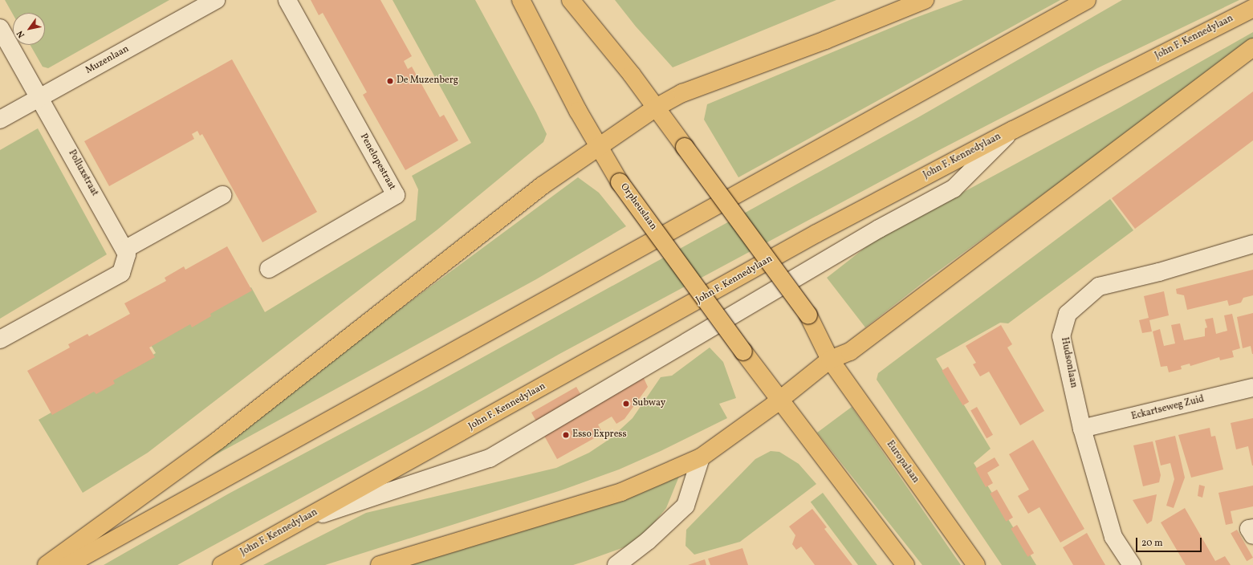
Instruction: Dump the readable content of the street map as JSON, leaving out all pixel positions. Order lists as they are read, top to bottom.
{
  "streets": {
    "main road": ["John F. Kennedylaan", "Orpheuslaan", "Europalaan"],
    "street": [
      "Muzenlaan",
      "Penelopestraat",
      "Polluxstraat",
      "Hudsonlaan",
      "Eckartseweg Zuid"
    ]
  },
  "crossings": [
    ["Muzenlaan", "Polluxstraat"],
    ["Hudsonlaan", "Eckartseweg Zuid"]
  ],
  "places": ["De Muzenberg", "Subway", "Esso Express"],
  "scale_bar": "20 m",
  "north": "bottom left"
}
